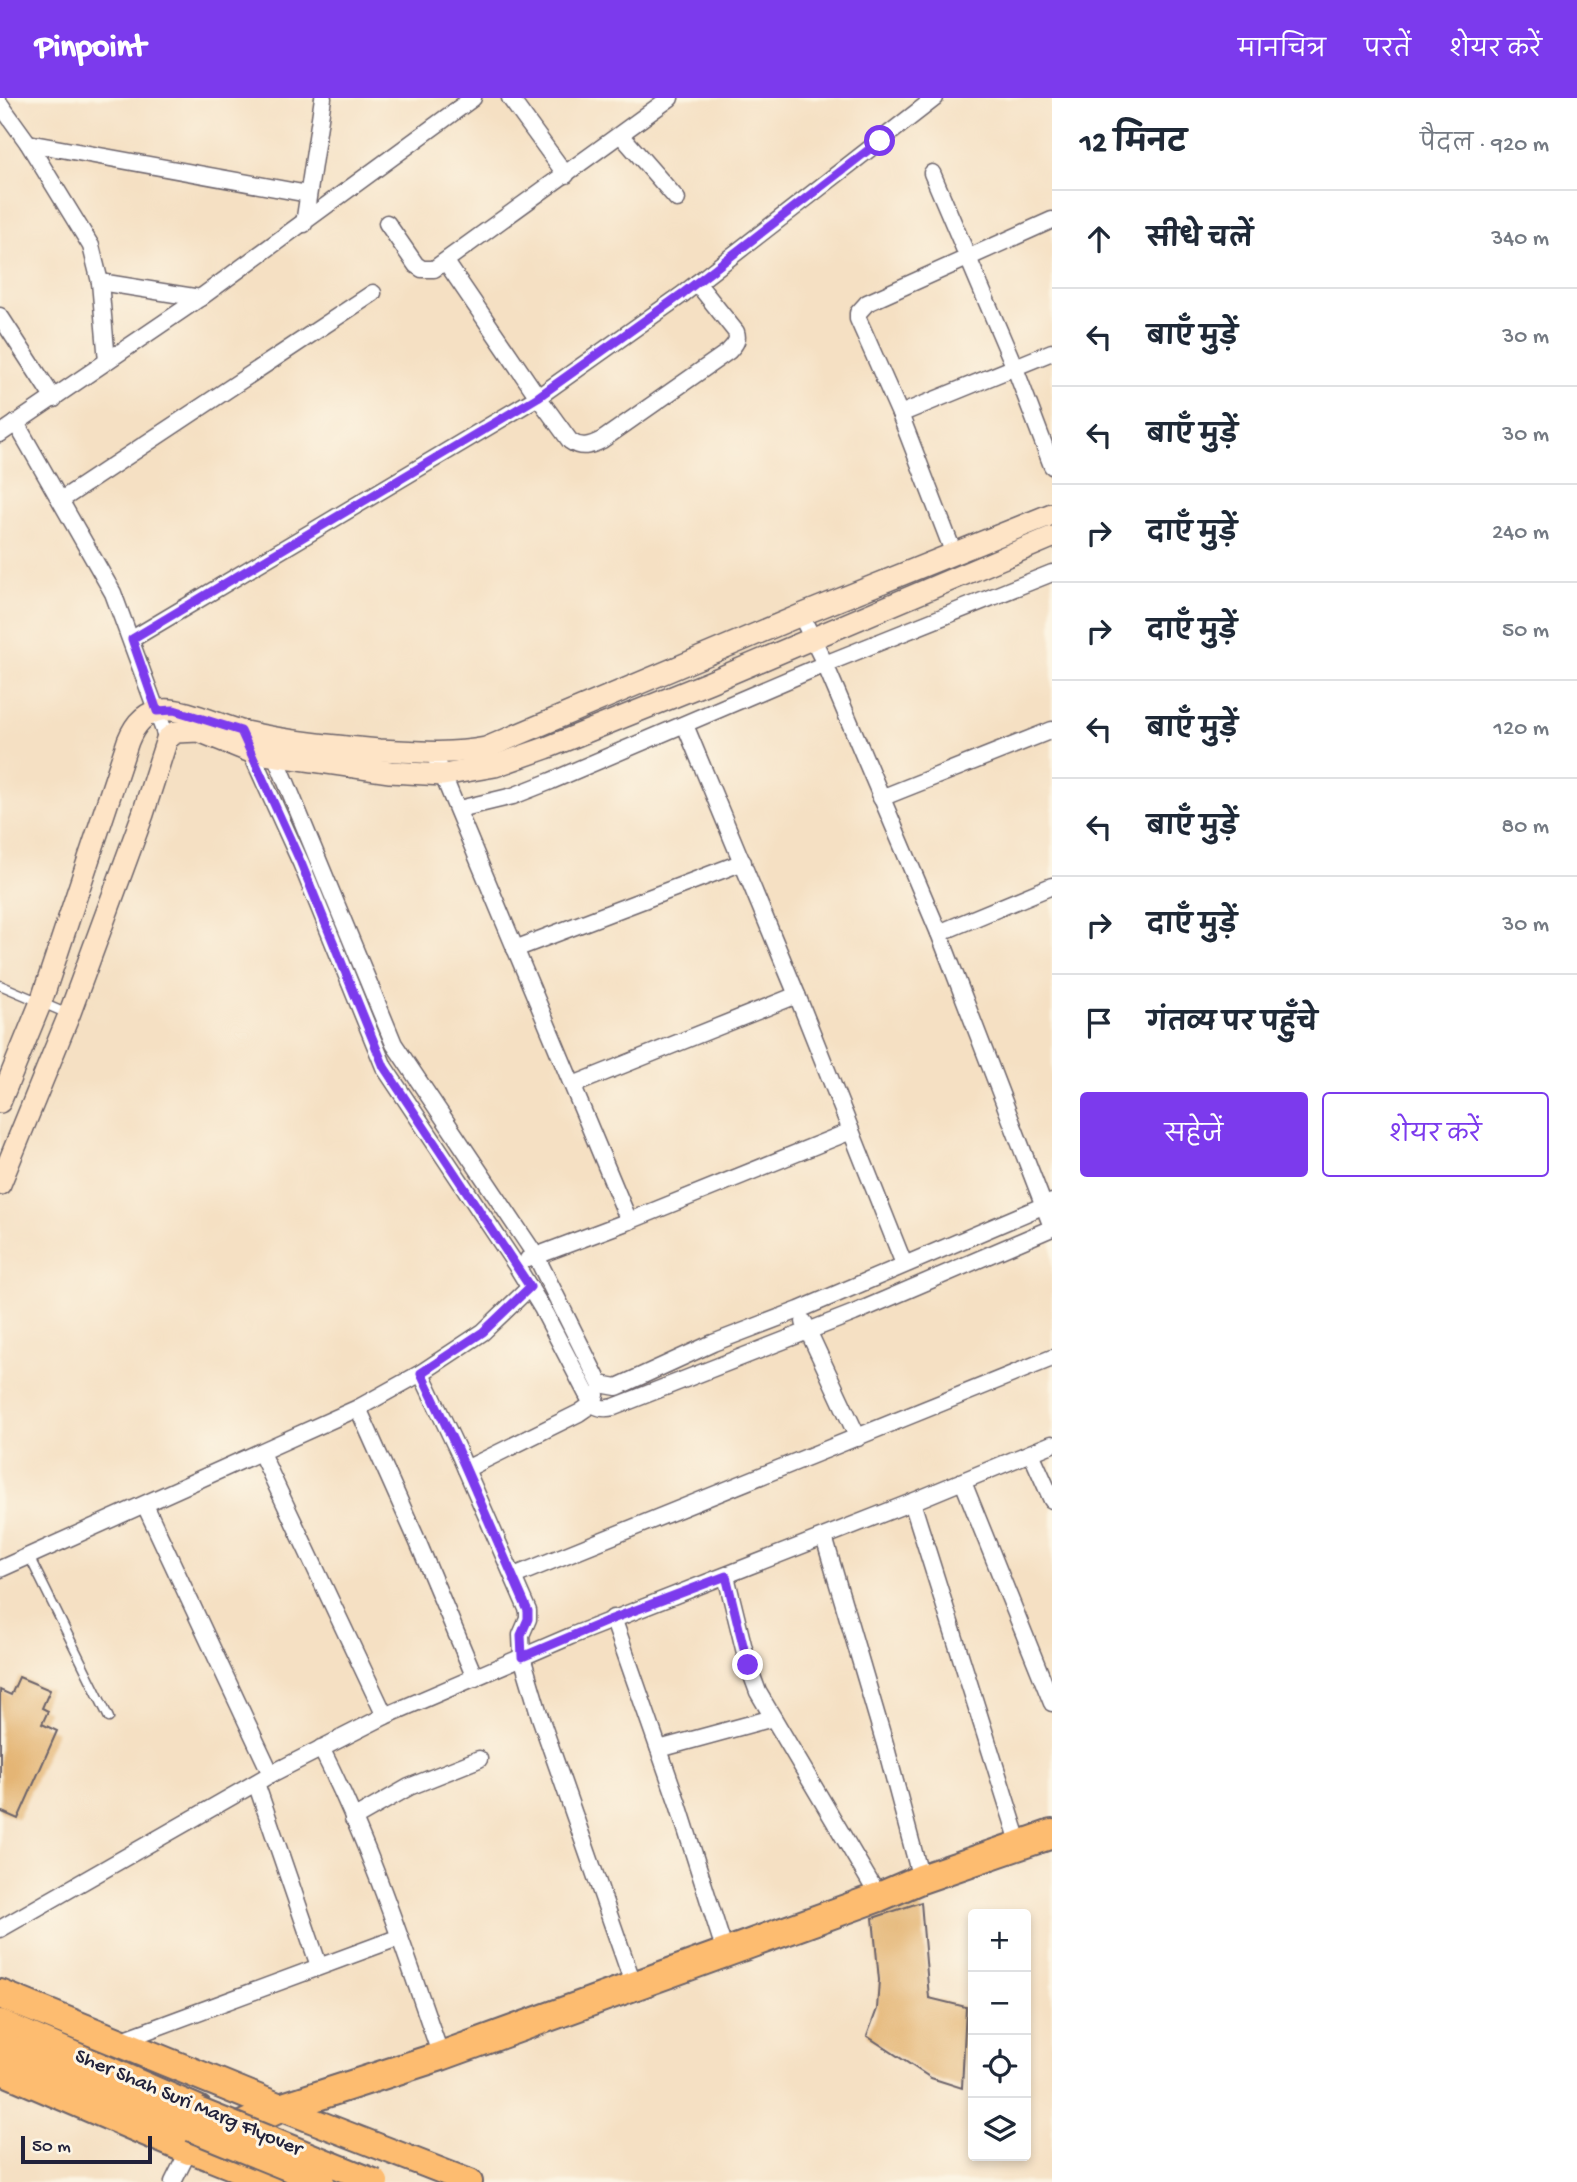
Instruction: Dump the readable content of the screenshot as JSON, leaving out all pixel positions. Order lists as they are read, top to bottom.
{
  "streets": {
    "highway": ["Sher Shah Suri Marg Flyover"]
  },
  "scale_bar": "50 m",
  "page": {
    "header": "Pinpoint",
    "nav": ["मानचित्र", "परतें", "शेयर करें"],
    "heading": ["12 मिनट", "पैदल · 920 m"],
    "list": [
      ["सीधे चलें", "340 m"],
      ["बाएँ मुड़ें", "30 m"],
      ["बाएँ मुड़ें", "30 m"],
      ["दाएँ मुड़ें", "240 m"],
      ["दाएँ मुड़ें", "50 m"],
      ["बाएँ मुड़ें", "120 m"],
      ["बाएँ मुड़ें", "80 m"],
      ["दाएँ मुड़ें", "30 m"],
      "गंतव्य पर पहुँचे"
    ],
    "buttons": ["सहेजें", "शेयर करें"],
    "map_buttons": ["+", "−"],
    "scale": "50 m"
  }
}
